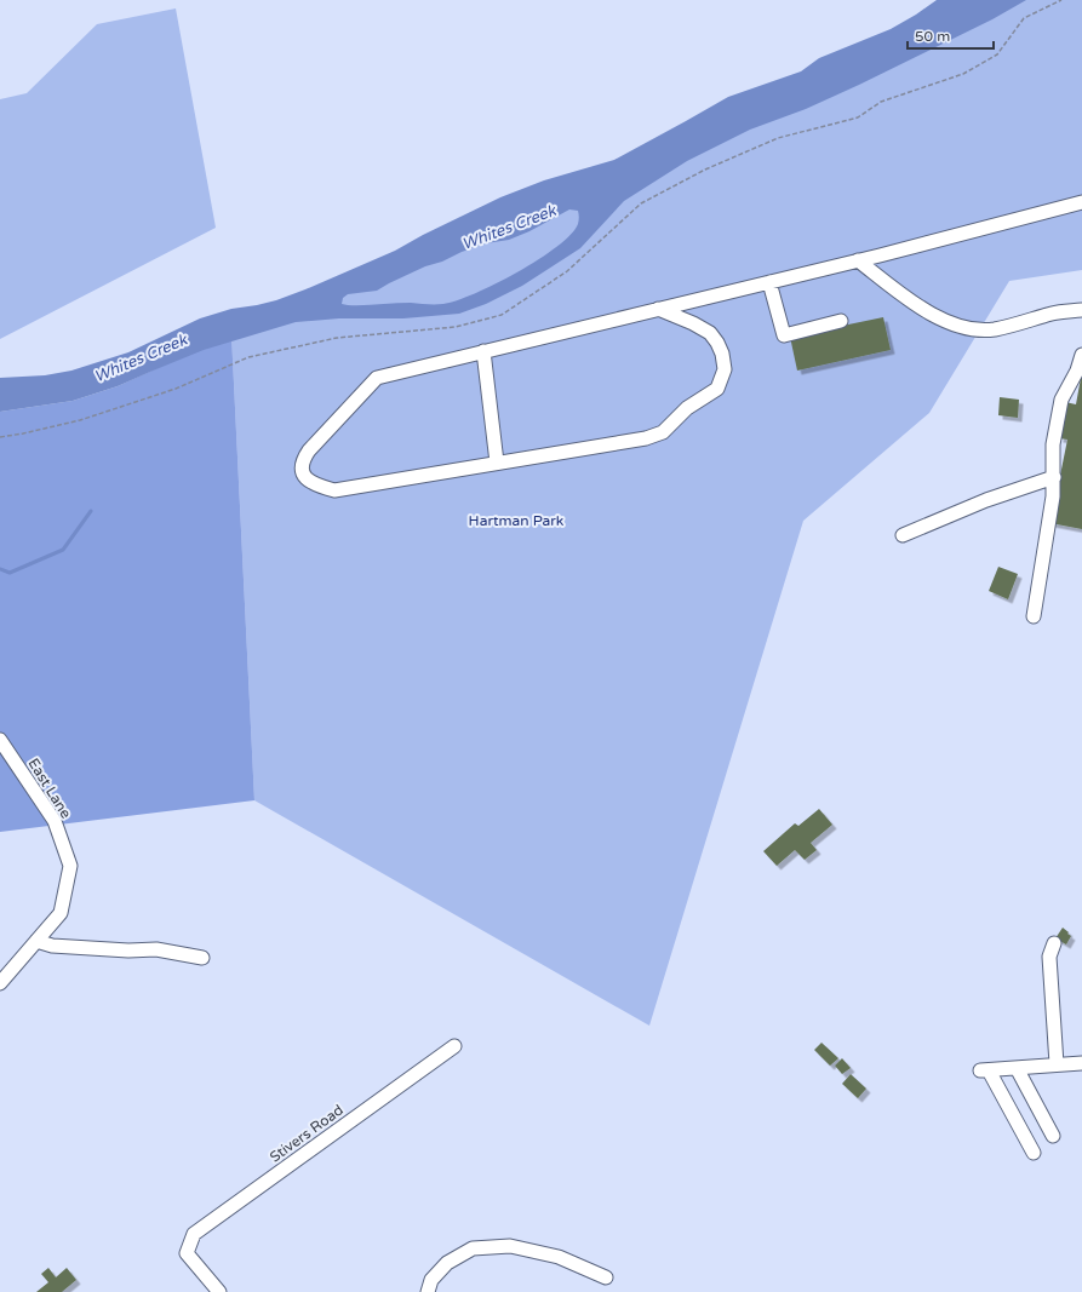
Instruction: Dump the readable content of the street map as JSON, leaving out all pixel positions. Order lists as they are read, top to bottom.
{
  "streets": {
    "street": ["East Lane", "Stivers Road"]
  },
  "water": ["Whites Creek"],
  "parks": ["Hartman Park"],
  "scale_bar": "50 m"
}
